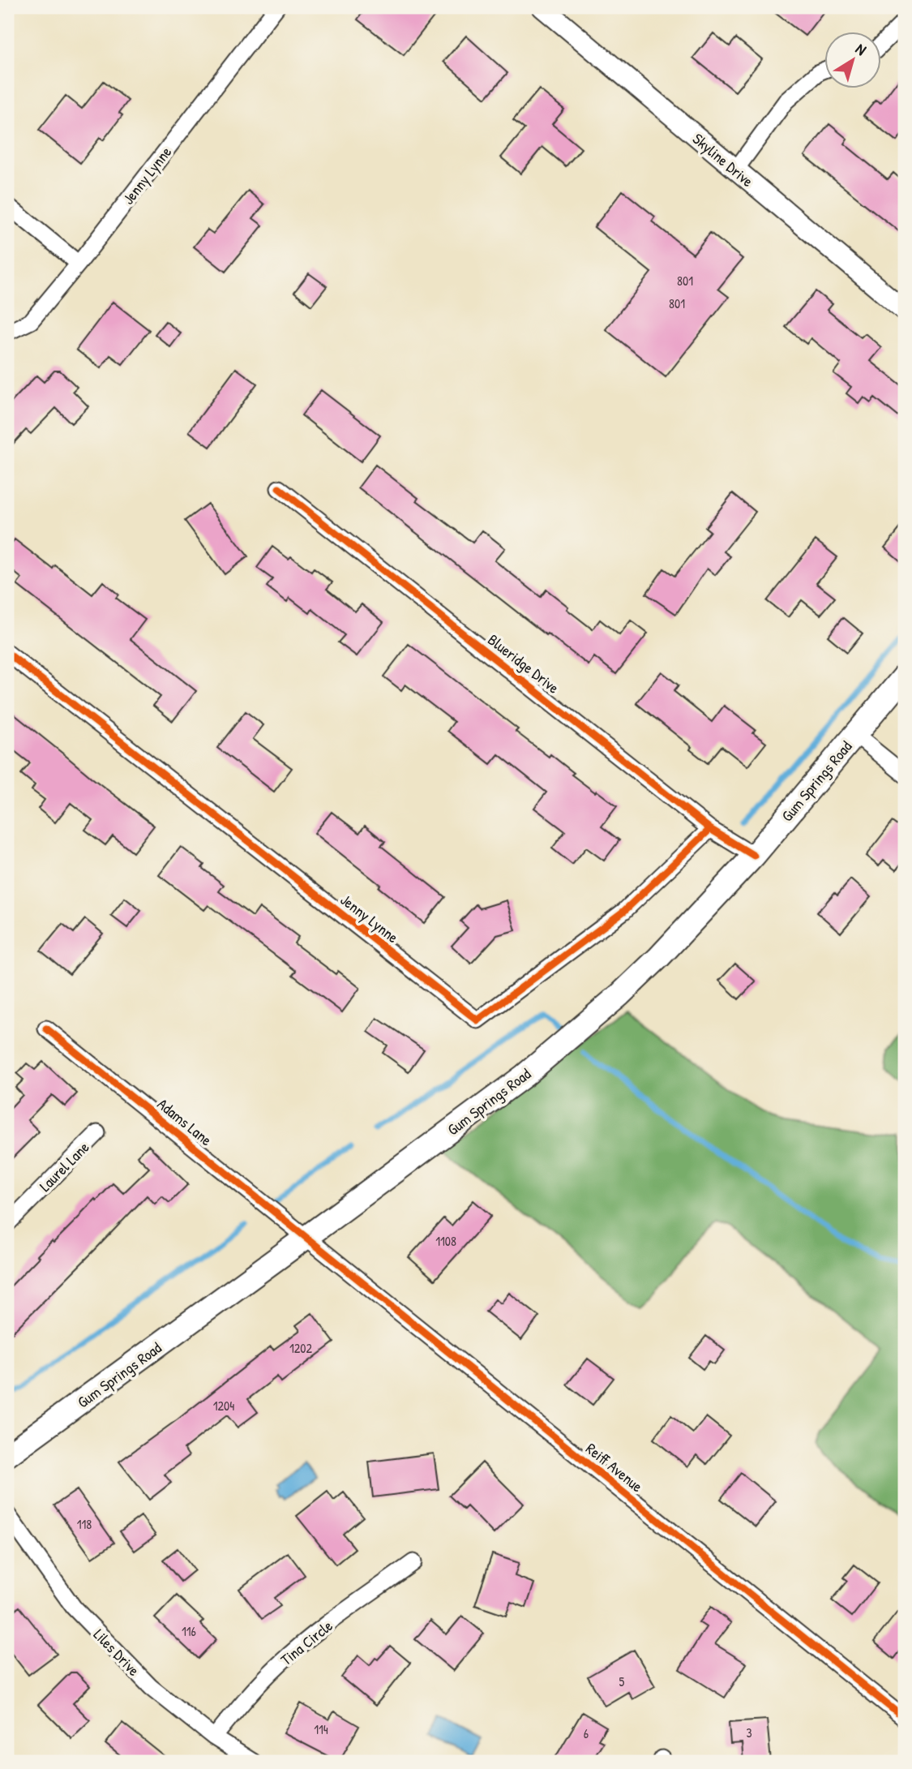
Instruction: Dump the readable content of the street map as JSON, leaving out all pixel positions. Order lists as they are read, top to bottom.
{
  "streets": {
    "main road": ["Gum Springs Road"],
    "street": [
      "Skyline Drive",
      "Jenny Lynne",
      "Blueridge Drive",
      "Adams Lane",
      "Laurel Lane",
      "Reiff Avenue",
      "Tina Circle",
      "Liles Drive"
    ]
  },
  "crossings": [
    ["Jenny Lynne", "Blueridge Drive"],
    ["Blueridge Drive", "Gum Springs Road"],
    ["Gum Springs Road", "Adams Lane"],
    ["Gum Springs Road", "Reiff Avenue"],
    ["Adams Lane", "Reiff Avenue"],
    ["Tina Circle", "Liles Drive"]
  ],
  "house_numbers": [
    "801",
    "801",
    "1108",
    "1202",
    "1204",
    "118",
    "116",
    "5",
    "114",
    "3",
    "6"
  ],
  "north": "top right"
}
